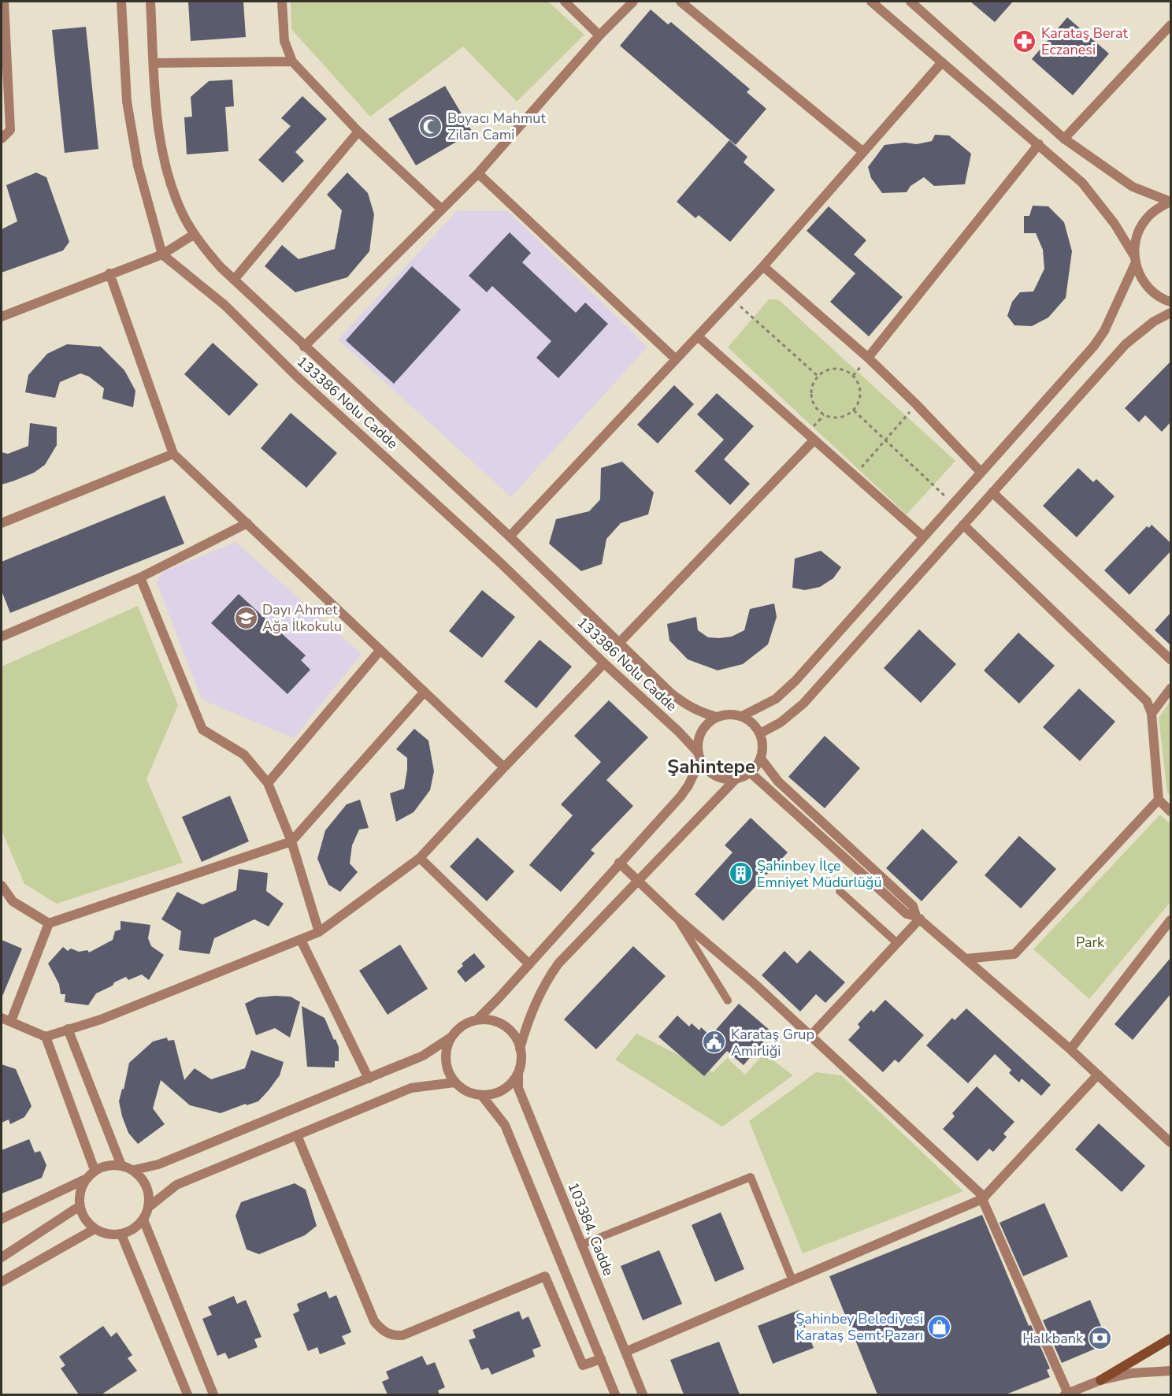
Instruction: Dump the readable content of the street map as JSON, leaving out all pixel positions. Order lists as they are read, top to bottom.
{
  "streets": {
    "street": ["133386 Nolu Cadde", "103384. Cadde"]
  },
  "districts": ["Şahintepe"],
  "parks": ["Park"],
  "places": {
    "pharmacy": ["Karataş Berat Eczanesi"],
    "mosque": ["Boyacı Mahmut Zilan Cami"],
    "school or university": ["Dayı Ahmet Ağa İlkokulu"],
    "building": ["Şahinbey İlçe Emniyet Müdürlüğü"],
    "public building": ["Karataş Grup Amirliği"],
    "shop": ["Şahinbey Belediyesi Karataş Semt Pazarı"],
    "bank": ["Halkbank"]
  }
}
